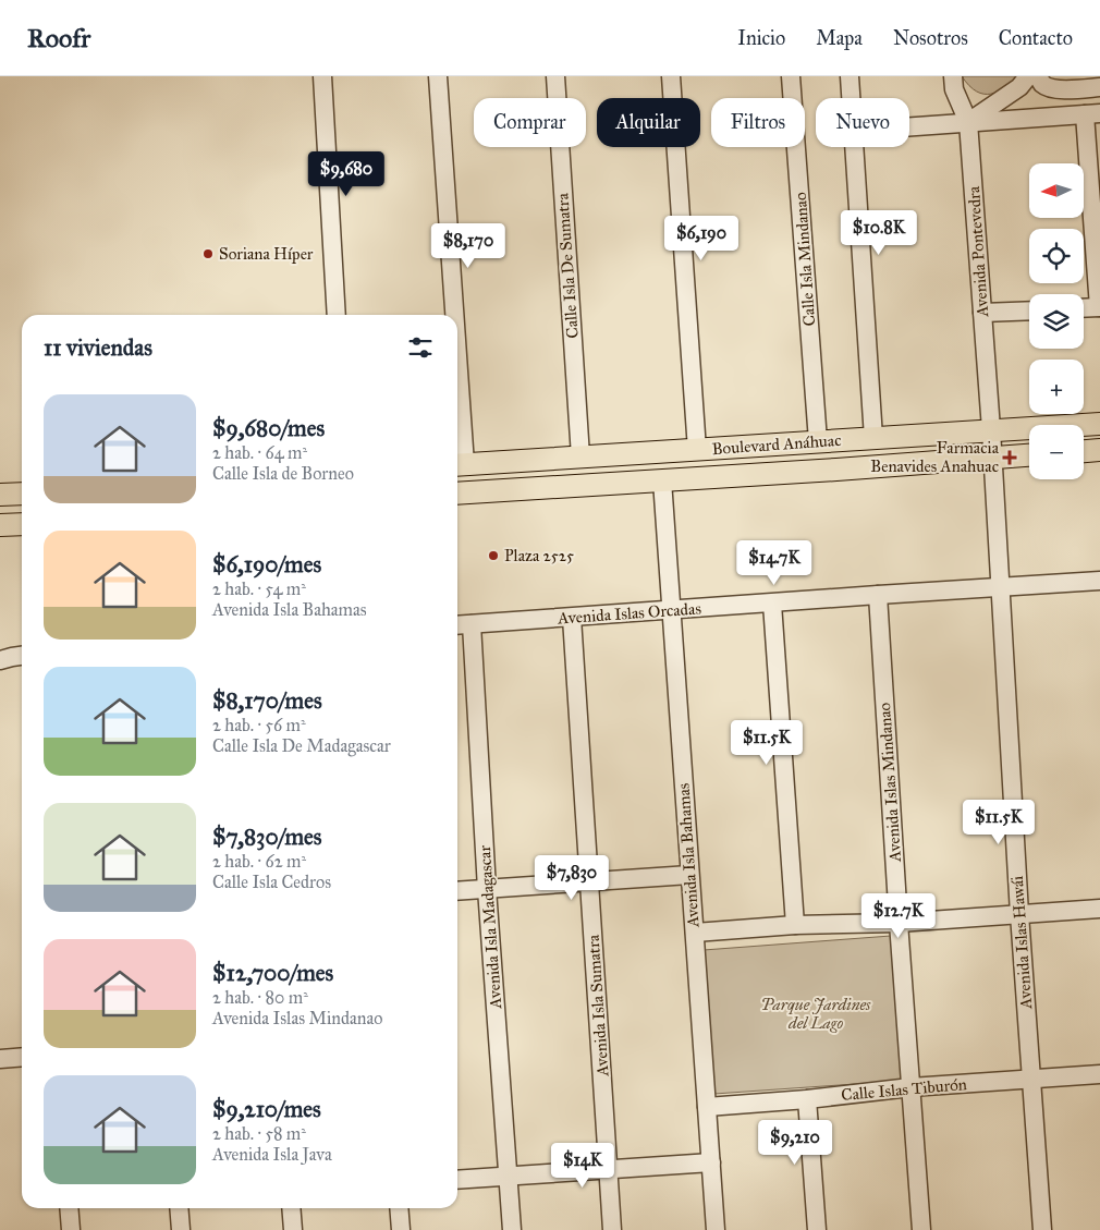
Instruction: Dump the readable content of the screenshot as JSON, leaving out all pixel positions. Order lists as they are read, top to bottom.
{
  "streets": {
    "main road": ["Boulevard Anáhuac"],
    "street": [
      "Avenida Pontevedra",
      "Calle Isla Mindanao",
      "Calle Isla De Sumatra",
      "Avenida Islas Orcadas",
      "Avenida Islas Mindanao",
      "Avenida Isla Bahamas",
      "Avenida Isla Madagascar",
      "Avenida Islas Hawái",
      "Avenida Isla Sumatra",
      "Calle Islas Tiburón"
    ]
  },
  "crossings": [
    ["Avenida Pontevedra", "Boulevard Anáhuac"],
    ["Avenida Pontevedra", "Avenida Islas Hawái"],
    ["Calle Isla Mindanao", "Boulevard Anáhuac"],
    ["Calle Isla De Sumatra", "Boulevard Anáhuac"],
    ["Boulevard Anáhuac", "Avenida Isla Bahamas"],
    ["Boulevard Anáhuac", "Avenida Islas Hawái"],
    ["Avenida Islas Orcadas", "Avenida Islas Mindanao"],
    ["Avenida Islas Orcadas", "Avenida Isla Bahamas"],
    ["Avenida Islas Orcadas", "Avenida Isla Madagascar"],
    ["Avenida Islas Orcadas", "Avenida Islas Hawái"],
    ["Avenida Islas Orcadas", "Avenida Isla Sumatra"],
    ["Avenida Islas Mindanao", "Calle Islas Tiburón"],
    ["Avenida Isla Bahamas", "Calle Islas Tiburón"],
    ["Avenida Islas Hawái", "Calle Islas Tiburón"]
  ],
  "parks": ["Parque Jardines del Lago"],
  "places": {
    "other": ["Soriana Híper", "Plaza 2525"],
    "health": ["Farmacia Benavides Anahuac"]
  },
  "north": "left",
  "page": {
    "header": "Roofr",
    "nav": [
      "Inicio",
      "Mapa",
      "Nosotros",
      "Contacto"
    ],
    "chip": [
      "Comprar",
      "Alquilar",
      "Filtros",
      "Nuevo"
    ],
    "price": [
      "$9,680",
      "$10.8K",
      "$6,190",
      "$8,170",
      "$14.7K",
      "$11.5K",
      "$11.5K",
      "$7,830",
      "$12.7K",
      "$9,210",
      "$14K"
    ],
    "map_buttons": ["+", "−"],
    "heading": "11 viviendas",
    "list": [
      {
        "name": "$9,680/mes",
        "note": "2 hab. · 64 m² · Calle Isla de Borneo"
      },
      {
        "name": "$6,190/mes",
        "note": "2 hab. · 54 m² · Avenida Isla Bahamas"
      },
      {
        "name": "$8,170/mes",
        "note": "2 hab. · 56 m² · Calle Isla De Madagascar"
      },
      {
        "name": "$7,830/mes",
        "note": "2 hab. · 62 m² · Calle Isla Cedros"
      },
      {
        "name": "$12,700/mes",
        "note": "2 hab. · 80 m² · Avenida Islas Mindanao"
      },
      {
        "name": "$9,210/mes",
        "note": "2 hab. · 58 m² · Avenida Isla Java"
      }
    ]
  }
}
